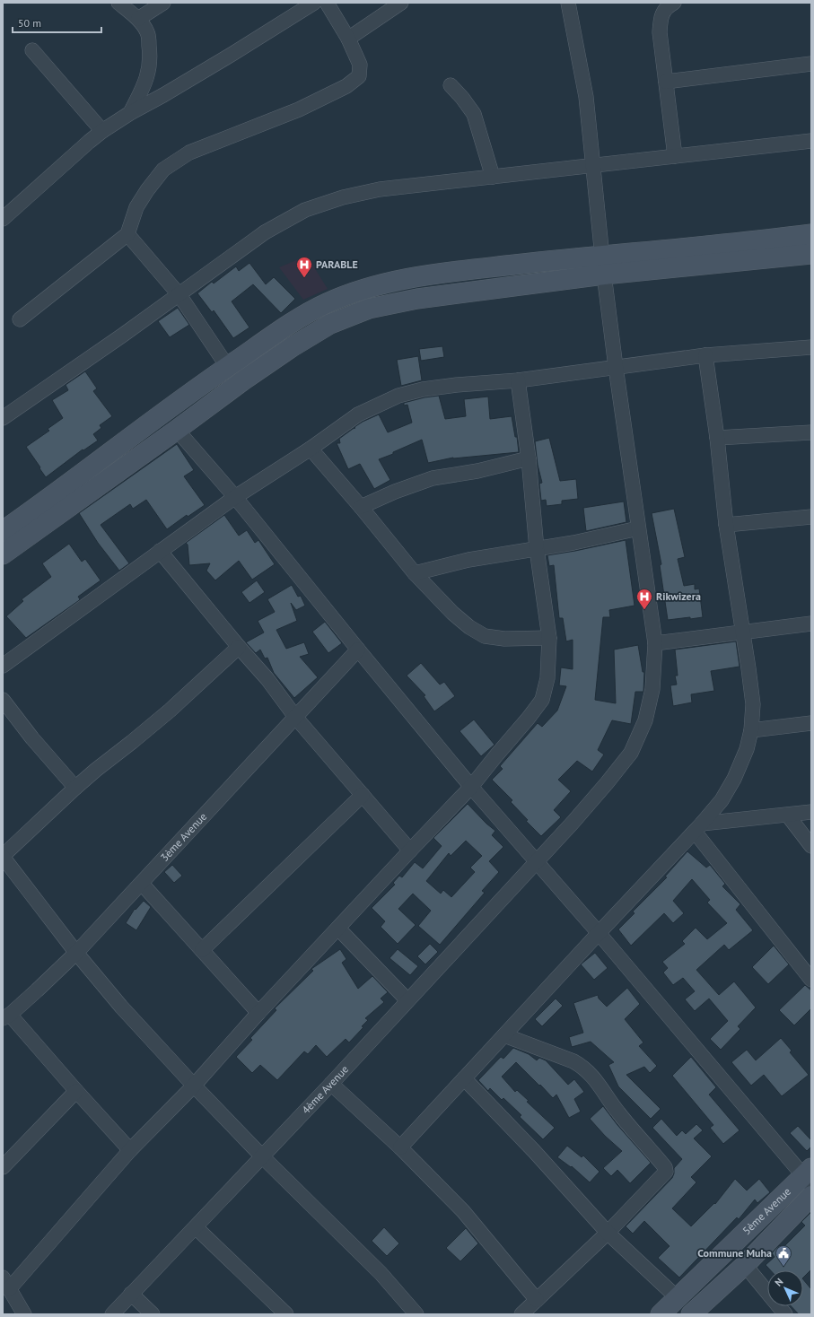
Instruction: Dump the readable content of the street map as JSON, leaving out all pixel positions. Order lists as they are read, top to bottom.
{
  "streets": {
    "street": ["3ème Avenue", "4ème Avenue", "5ème Avenue"]
  },
  "places": {
    "hospital": ["PARABLE", "Rikwizera"],
    "public building": ["Commune Muha"]
  },
  "scale_bar": "50 m",
  "north": "top left"
}
